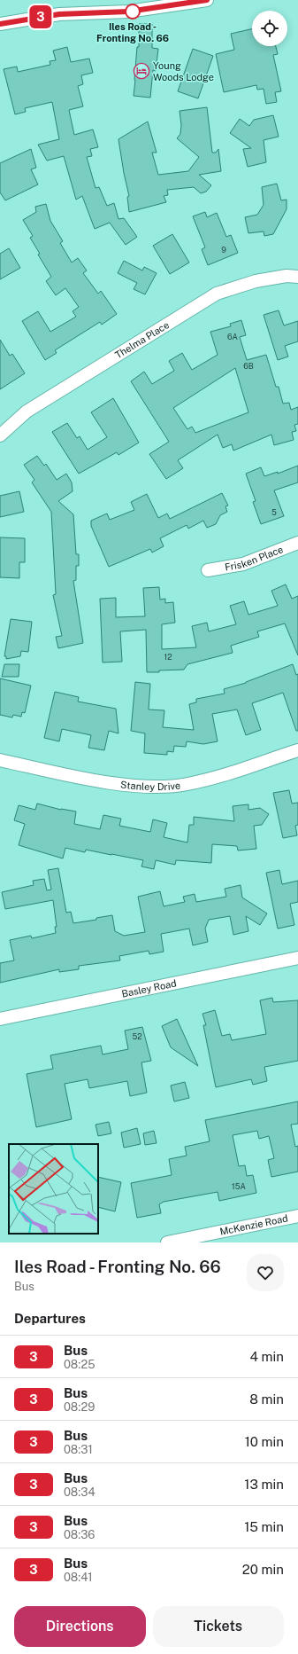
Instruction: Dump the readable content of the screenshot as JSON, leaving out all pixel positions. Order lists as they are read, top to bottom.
{
  "streets": {
    "street": [
      "Thelma Place",
      "Frisken Place",
      "Stanley Drive",
      "Basley Road",
      "McKenzie Road"
    ]
  },
  "places": {
    "other": ["Iles Road - Fronting No. 66"],
    "hotel": ["Young Woods Lodge"]
  },
  "lines": ["bus line 3"],
  "house_numbers": [
    "9",
    "6A",
    "6B",
    "5",
    "12",
    "52",
    "15A"
  ],
  "page": {
    "on_map": "3",
    "heading": [
      ["Iles Road - Fronting No. 66", "Bus"],
      "Departures"
    ],
    "list": [
      {
        "mark": "3",
        "name": "Bus",
        "note": "08:25",
        "value": "4 min"
      },
      {
        "mark": "3",
        "name": "Bus",
        "note": "08:29",
        "value": "8 min"
      },
      {
        "mark": "3",
        "name": "Bus",
        "note": "08:31",
        "value": "10 min"
      },
      {
        "mark": "3",
        "name": "Bus",
        "note": "08:34",
        "value": "13 min"
      },
      {
        "mark": "3",
        "name": "Bus",
        "note": "08:36",
        "value": "15 min"
      },
      {
        "mark": "3",
        "name": "Bus",
        "note": "08:41",
        "value": "20 min"
      }
    ],
    "buttons": ["Directions", "Tickets"]
  }
}
